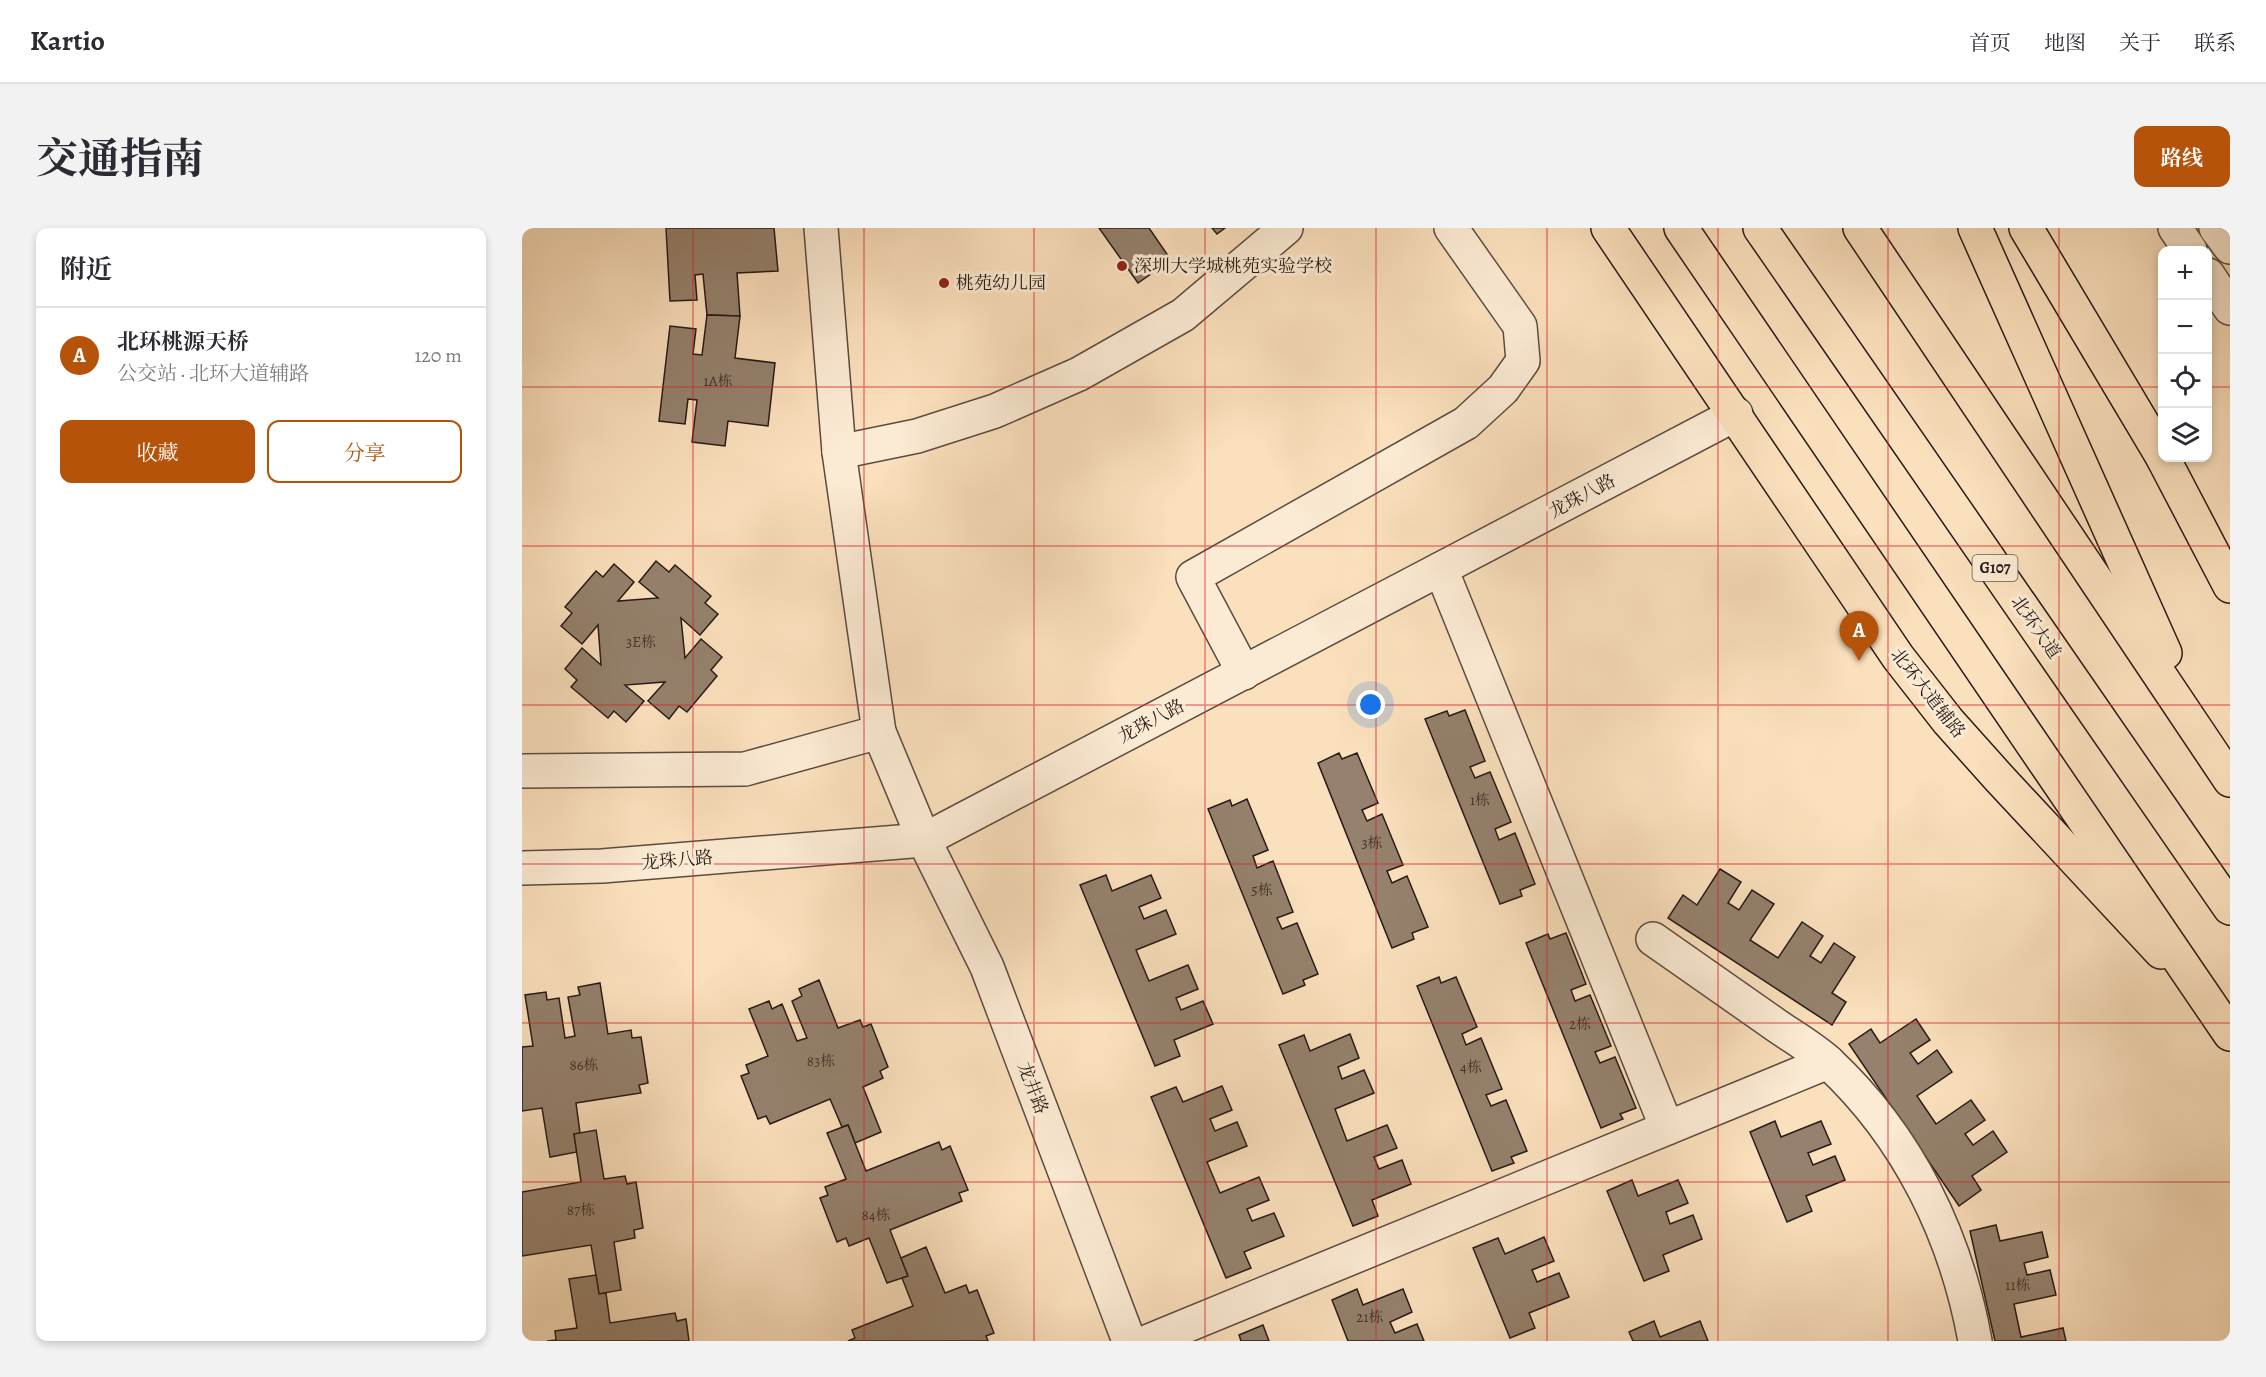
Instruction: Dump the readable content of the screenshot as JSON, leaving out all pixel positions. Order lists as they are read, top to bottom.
{
  "streets": {
    "main road": ["G107", "北环大道", "北环大道辅路"],
    "street": ["龙珠八路", "龙井路"]
  },
  "crossings": [
    ["龙珠八路", "北环大道辅路"],
    ["龙珠八路", "龙井路"]
  ],
  "places": ["深圳大学城桃苑实验学校", "桃苑幼儿园"],
  "house_numbers": [
    "1A栋",
    "3E栋",
    "1栋",
    "3栋",
    "5栋",
    "2栋",
    "83栋",
    "86栋",
    "4栋",
    "87栋",
    "84栋",
    "11栋",
    "21栋"
  ],
  "page": {
    "header": "Kartio",
    "nav": [
      "首页",
      "地图",
      "关于",
      "联系"
    ],
    "title": "交通指南",
    "buttons": [
      "路线",
      ["收藏", "分享"]
    ],
    "heading": "附近",
    "map_buttons": ["+", "−"],
    "list": [
      {
        "mark": "A",
        "name": "北环桃源天桥",
        "note": "公交站 · 北环大道辅路",
        "value": "120 m"
      }
    ],
    "pins": "A"
  }
}
